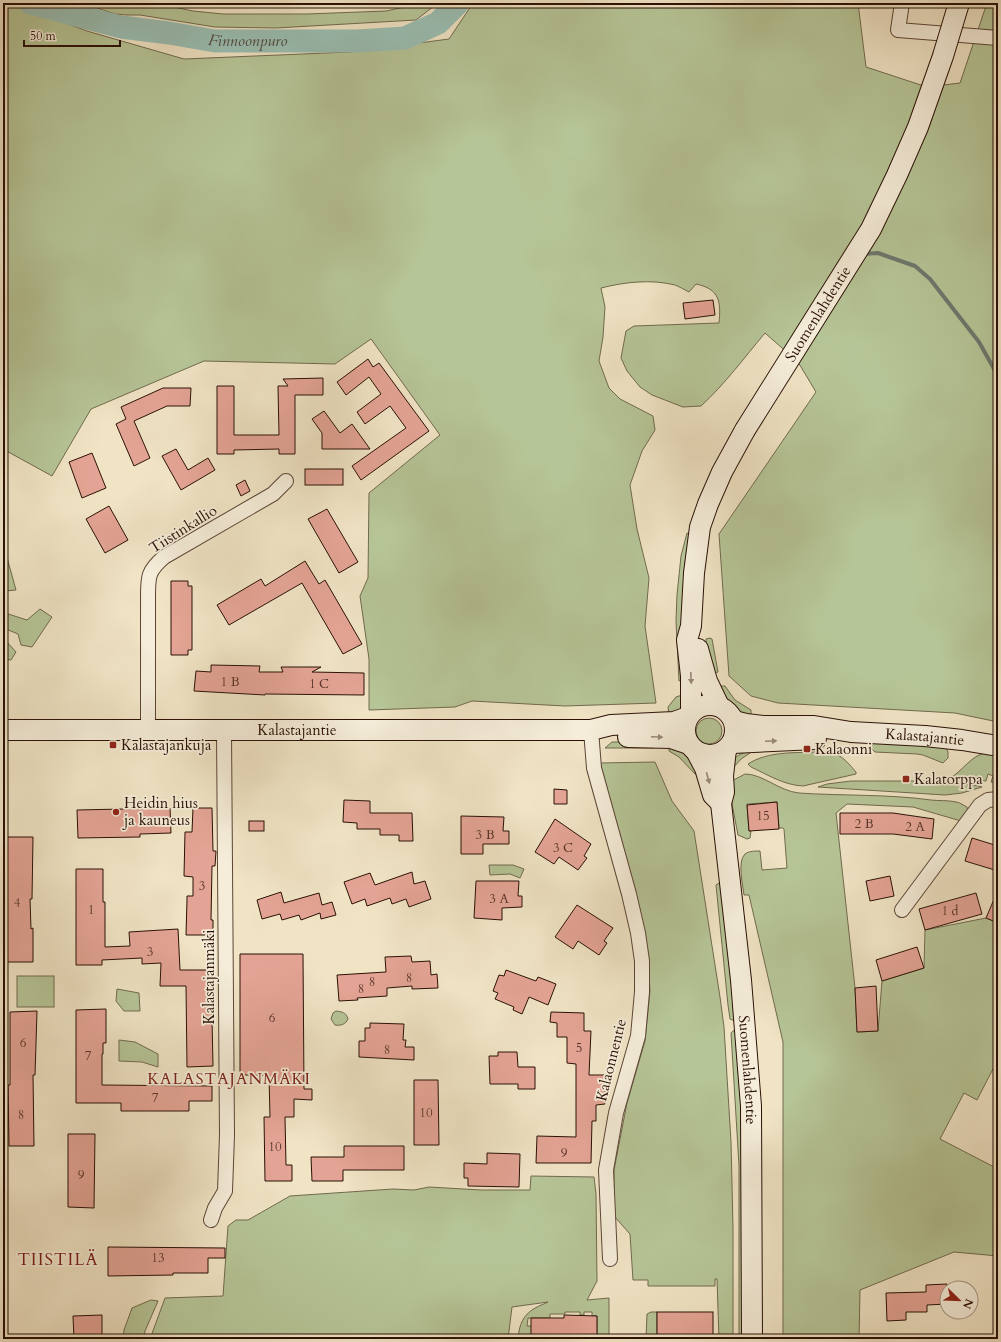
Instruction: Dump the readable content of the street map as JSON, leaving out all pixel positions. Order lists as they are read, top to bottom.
{
  "streets": {
    "main road": ["Suomenlahdentie", "Kalastajantie"],
    "street": ["Tiistinkallio", "Kalastajanmäki", "Kalaonnentie"]
  },
  "crossings": [
    ["Suomenlahdentie", "Kalastajantie"],
    ["Tiistinkallio", "Kalastajantie"],
    ["Kalastajantie", "Kalastajanmäki"],
    ["Kalastajantie", "Kalaonnentie"]
  ],
  "districts": ["KALASTAJANMÄKI", "TIISTILÄ"],
  "water": ["Finnoonpuro"],
  "places": {
    "transit": ["Kalastajankuja", "Kalaonni", "Kalatorppa"],
    "other": ["Heidin hius ja kauneus"]
  },
  "house_numbers": [
    "1 B",
    "1 C",
    "15",
    "2 B",
    "2 A",
    "3 B",
    "3 C",
    "3",
    "3 A",
    "4",
    "1",
    "1 d",
    "3",
    "8",
    "8",
    "8",
    "6",
    "6",
    "5",
    "8",
    "7",
    "7",
    "10",
    "8",
    "10",
    "9",
    "9",
    "13"
  ],
  "scale_bar": "50 m",
  "north": "bottom right"
}
